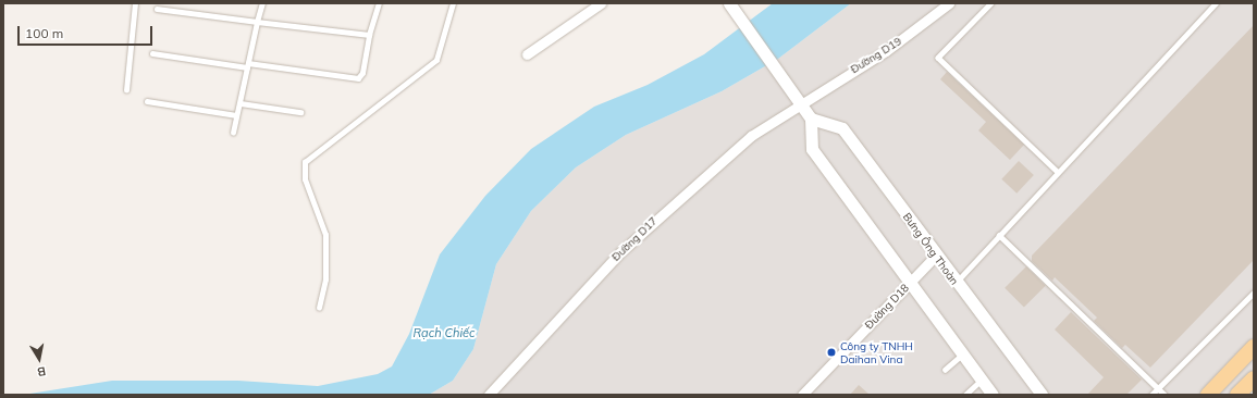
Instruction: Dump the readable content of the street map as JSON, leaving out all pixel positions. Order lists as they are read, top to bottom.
{
  "streets": {
    "street": [
      "Đường D19",
      "Đường D17",
      "Bưng Ông Thoàn",
      "Đường D18"
    ]
  },
  "crossings": [
    ["Đường D19", "Đường D17"],
    ["Bưng Ông Thoàn", "Đường D18"]
  ],
  "water": ["Rạch Chiếc"],
  "places": ["Công ty TNHH Daihan Vina"],
  "scale_bar": "100 m",
  "north": "bottom"
}
